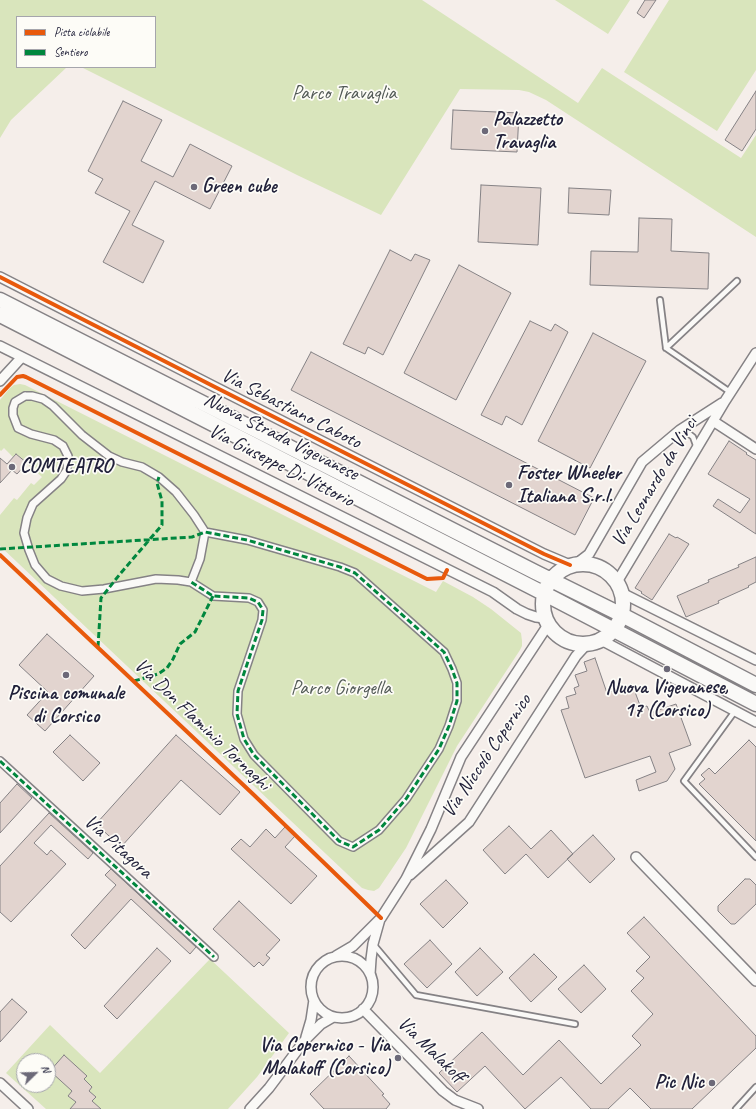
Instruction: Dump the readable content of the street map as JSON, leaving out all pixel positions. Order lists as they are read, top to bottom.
{
  "streets": {
    "main road": ["Nuova Strada Vigevanese"],
    "street": [
      "Via Sebastiano Caboto",
      "Via Giuseppe Di Vittorio",
      "Via Leonardo da Vinci",
      "Via Niccolò Copernico",
      "Via Pitagora",
      "Via Malakoff"
    ],
    "cycle path": ["Via Don Flaminio Tornaghi"]
  },
  "crossings": [
    ["Via Sebastiano Caboto", "Via Leonardo da Vinci"],
    ["Via Giuseppe Di Vittorio", "Via Niccolò Copernico"],
    ["Via Niccolò Copernico", "Via Malakoff"]
  ],
  "parks": ["Parco Travaglia", "Parco Giorgella"],
  "places": [
    "Palazzetto Travaglia",
    "Green cube",
    "COMTEATRO",
    "Foster Wheeler Italiana S.r.l.",
    "Nuova Vigevanese, 17 (Corsico)",
    "Piscina comunale di Corsico",
    "Via Copernico - Via Malakoff (Corsico)",
    "Pic Nic"
  ],
  "legend": ["Pista ciclabile", "Sentiero"],
  "north": "top right"
}
